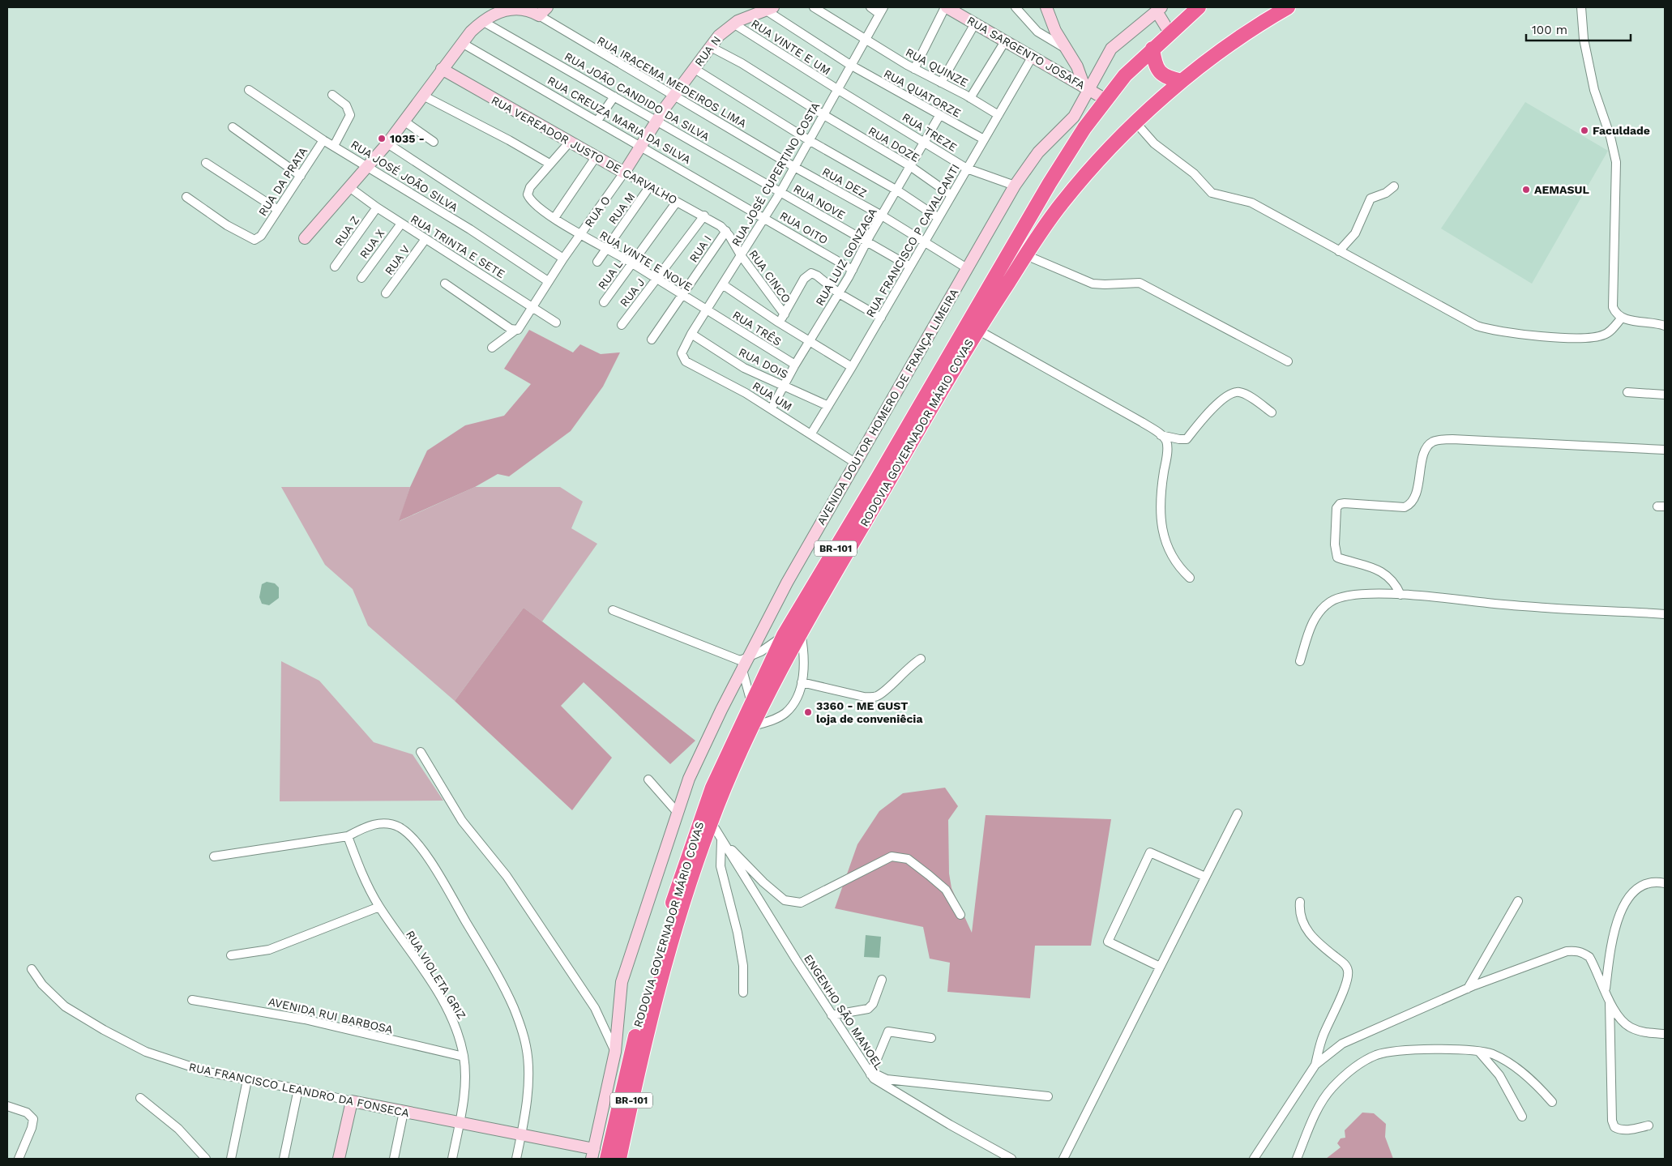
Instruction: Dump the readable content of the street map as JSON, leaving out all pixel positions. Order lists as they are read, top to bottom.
{
  "streets": {
    "highway": ["RODOVIA GOVERNADOR MÁRIO COVAS", "BR-101"],
    "main road": [
      "RUA N",
      "RUA SARGENTO JOSAFA",
      "RUA VEREADOR JUSTO DE CARVALHO",
      "RUA O",
      "AVENIDA DOUTOR HOMERO DE FRANÇA LIMEIRA",
      "RUA FRANCISCO LEANDRO DA FONSECA"
    ],
    "street": [
      "RUA VINTE E UM",
      "RUA QUINZE",
      "RUA IRACEMA MEDEIROS LIMA",
      "RUA QUATORZE",
      "RUA JOÃO CANDIDO DA SILVA",
      "RUA CREUZA MARIA DA SILVA",
      "RUA TREZE",
      "RUA DOZE",
      "RUA JOSÉ CUPERTINO COSTA",
      "RUA JOSÉ JOÃO SILVA",
      "RUA DA PRATA",
      "RUA DEZ",
      "RUA NOVE",
      "RUA M",
      "RUA OITO",
      "RUA Z",
      "RUA FRANCISCO P CAVALCANTI",
      "RUA X",
      "RUA TRINTA E SETE",
      "RUA I",
      "RUA LUIZ GONZAGA",
      "RUA V",
      "RUA VINTE E NOVE",
      "RUA L",
      "RUA CINCO",
      "RUA J",
      "RUA TRÊS",
      "RUA DOIS",
      "RUA UM",
      "RUA VIOLETA GRIZ",
      "ENGENHO SÃO MANOEL",
      "AVENIDA RUI BARBOSA"
    ]
  },
  "crossings": [
    ["RUA VINTE E UM", "RUA N"],
    ["RUA VINTE E UM", "RUA TREZE"],
    ["RUA VINTE E UM", "RUA JOSÉ CUPERTINO COSTA"],
    ["RUA N", "RUA IRACEMA MEDEIROS LIMA"],
    ["RUA N", "RUA QUATORZE"],
    ["RUA N", "RUA DOZE"],
    ["RUA N", "RUA O"],
    ["RUA SARGENTO JOSAFA", "RUA FRANCISCO P CAVALCANTI"],
    ["RUA SARGENTO JOSAFA", "AVENIDA DOUTOR HOMERO DE FRANÇA LIMEIRA"],
    ["RUA SARGENTO JOSAFA", "RODOVIA GOVERNADOR MÁRIO COVAS"],
    ["RUA QUINZE", "RUA JOSÉ CUPERTINO COSTA"],
    ["RUA QUINZE", "RUA FRANCISCO P CAVALCANTI"],
    ["RUA IRACEMA MEDEIROS LIMA", "RUA JOSÉ CUPERTINO COSTA"],
    ["RUA IRACEMA MEDEIROS LIMA", "RUA DEZ"],
    ["RUA IRACEMA MEDEIROS LIMA", "RUA O"],
    ["RUA QUATORZE", "RUA JOSÉ CUPERTINO COSTA"],
    ["RUA QUATORZE", "RUA FRANCISCO P CAVALCANTI"],
    ["RUA QUATORZE", "RUA LUIZ GONZAGA"],
    ["RUA JOÃO CANDIDO DA SILVA", "RUA JOSÉ CUPERTINO COSTA"],
    ["RUA JOÃO CANDIDO DA SILVA", "RUA NOVE"],
    ["RUA JOÃO CANDIDO DA SILVA", "RUA O"],
    ["RUA CREUZA MARIA DA SILVA", "RUA JOSÉ CUPERTINO COSTA"],
    ["RUA CREUZA MARIA DA SILVA", "RUA O"],
    ["RUA CREUZA MARIA DA SILVA", "RUA OITO"],
    ["RUA TREZE", "RUA JOSÉ CUPERTINO COSTA"],
    ["RUA TREZE", "RUA FRANCISCO P CAVALCANTI"],
    ["RUA TREZE", "RUA LUIZ GONZAGA"],
    ["RUA TREZE", "AVENIDA DOUTOR HOMERO DE FRANÇA LIMEIRA"],
    ["RUA DOZE", "RUA JOSÉ CUPERTINO COSTA"],
    ["RUA DOZE", "RUA FRANCISCO P CAVALCANTI"],
    ["RUA DOZE", "RUA LUIZ GONZAGA"],
    ["RUA VEREADOR JUSTO DE CARVALHO", "RUA M"],
    ["RUA VEREADOR JUSTO DE CARVALHO", "RUA O"],
    ["RUA VEREADOR JUSTO DE CARVALHO", "RUA I"],
    ["RUA VEREADOR JUSTO DE CARVALHO", "RUA L"],
    ["RUA VEREADOR JUSTO DE CARVALHO", "RUA CINCO"],
    ["RUA VEREADOR JUSTO DE CARVALHO", "RUA J"],
    ["RUA JOSÉ CUPERTINO COSTA", "RUA DEZ"],
    ["RUA JOSÉ CUPERTINO COSTA", "RUA NOVE"],
    ["RUA JOSÉ CUPERTINO COSTA", "RUA OITO"],
    ["RUA JOSÉ CUPERTINO COSTA", "RUA VINTE E NOVE"],
    ["RUA JOSÉ CUPERTINO COSTA", "RUA CINCO"],
    ["RUA JOSÉ CUPERTINO COSTA", "RUA TRÊS"],
    ["RUA JOSÉ CUPERTINO COSTA", "RUA DOIS"],
    ["RUA JOSÉ CUPERTINO COSTA", "RUA UM"],
    ["RUA JOSÉ JOÃO SILVA", "RUA DA PRATA"],
    ["RUA JOSÉ JOÃO SILVA", "RUA O"],
    ["RUA DEZ", "RUA FRANCISCO P CAVALCANTI"],
    ["RUA DEZ", "RUA LUIZ GONZAGA"],
    ["RUA DEZ", "AVENIDA DOUTOR HOMERO DE FRANÇA LIMEIRA"],
    ["RUA NOVE", "RUA FRANCISCO P CAVALCANTI"],
    ["RUA NOVE", "RUA LUIZ GONZAGA"],
    ["RUA M", "RUA VINTE E NOVE"],
    ["RUA O", "RUA TRINTA E SETE"],
    ["RUA O", "RUA VINTE E NOVE"],
    ["RUA OITO", "RUA LUIZ GONZAGA"],
    ["RUA Z", "RUA TRINTA E SETE"],
    ["RUA FRANCISCO P CAVALCANTI", "RUA DOIS"],
    ["RUA FRANCISCO P CAVALCANTI", "RUA UM"],
    ["RUA X", "RUA TRINTA E SETE"],
    ["RUA TRINTA E SETE", "RUA V"],
    ["RUA I", "RUA VINTE E NOVE"],
    ["RUA I", "RUA CINCO"],
    ["RUA LUIZ GONZAGA", "RUA TRÊS"],
    ["RUA LUIZ GONZAGA", "RUA DOIS"],
    ["RUA LUIZ GONZAGA", "RUA UM"],
    ["RUA VINTE E NOVE", "RUA L"],
    ["RUA VINTE E NOVE", "RUA J"],
    ["RUA VINTE E NOVE", "RUA TRÊS"],
    ["RUA UM", "AVENIDA DOUTOR HOMERO DE FRANÇA LIMEIRA"],
    ["AVENIDA DOUTOR HOMERO DE FRANÇA LIMEIRA", "RUA FRANCISCO LEANDRO DA FONSECA"],
    ["RODOVIA GOVERNADOR MÁRIO COVAS", "ENGENHO SÃO MANOEL"],
    ["RUA VIOLETA GRIZ", "AVENIDA RUI BARBOSA"],
    ["RUA VIOLETA GRIZ", "RUA FRANCISCO LEANDRO DA FONSECA"]
  ],
  "places": [
    "Faculdade",
    "1035 -",
    "AEMASUL",
    "3360 - ME GUST loja de conveniêcia"
  ],
  "scale_bar": "100 m"
}
